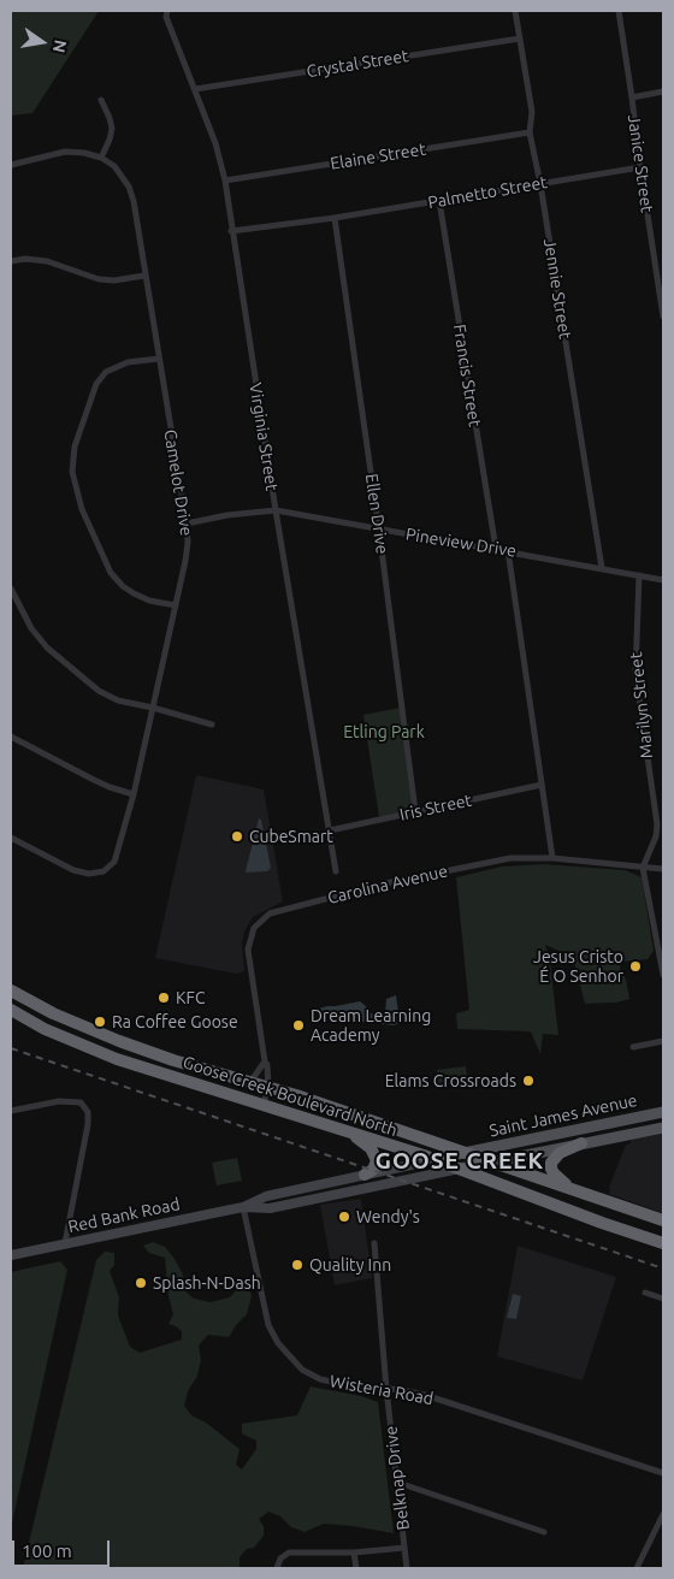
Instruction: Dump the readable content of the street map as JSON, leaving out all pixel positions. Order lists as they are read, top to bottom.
{
  "streets": {
    "highway": ["Goose Creek Boulevard North"],
    "main road": ["Saint James Avenue", "Red Bank Road"],
    "street": [
      "Crystal Street",
      "Elaine Street",
      "Janice Street",
      "Palmetto Street",
      "Jennie Street",
      "Francis Street",
      "Virginia Street",
      "Camelot Drive",
      "Ellen Drive",
      "Pineview Drive",
      "Marilyn Street",
      "Iris Street",
      "Carolina Avenue",
      "Wisteria Road",
      "Belknap Drive"
    ]
  },
  "crossings": [
    ["Crystal Street", "Jennie Street"],
    ["Crystal Street", "Virginia Street"],
    ["Elaine Street", "Jennie Street"],
    ["Elaine Street", "Virginia Street"],
    ["Janice Street", "Palmetto Street"],
    ["Palmetto Street", "Jennie Street"],
    ["Palmetto Street", "Francis Street"],
    ["Palmetto Street", "Virginia Street"],
    ["Palmetto Street", "Ellen Drive"],
    ["Jennie Street", "Pineview Drive"],
    ["Francis Street", "Pineview Drive"],
    ["Virginia Street", "Pineview Drive"],
    ["Virginia Street", "Iris Street"],
    ["Camelot Drive", "Pineview Drive"],
    ["Ellen Drive", "Pineview Drive"],
    ["Ellen Drive", "Iris Street"],
    ["Pineview Drive", "Marilyn Street"],
    ["Marilyn Street", "Carolina Avenue"],
    ["Goose Creek Boulevard North", "Saint James Avenue"],
    ["Goose Creek Boulevard North", "Red Bank Road"],
    ["Saint James Avenue", "Red Bank Road"],
    ["Red Bank Road", "Wisteria Road"],
    ["Wisteria Road", "Belknap Drive"]
  ],
  "districts": ["GOOSE CREEK"],
  "parks": ["Etling Park"],
  "places": [
    "CubeSmart",
    "Jesus Cristo É O Senhor",
    "KFC",
    "Ra Coffee Goose",
    "Dream Learning Academy",
    "Elams Crossroads",
    "Wendy's",
    "Quality Inn",
    "Splash-N-Dash"
  ],
  "scale_bar": "100 m",
  "north": "right"
}
